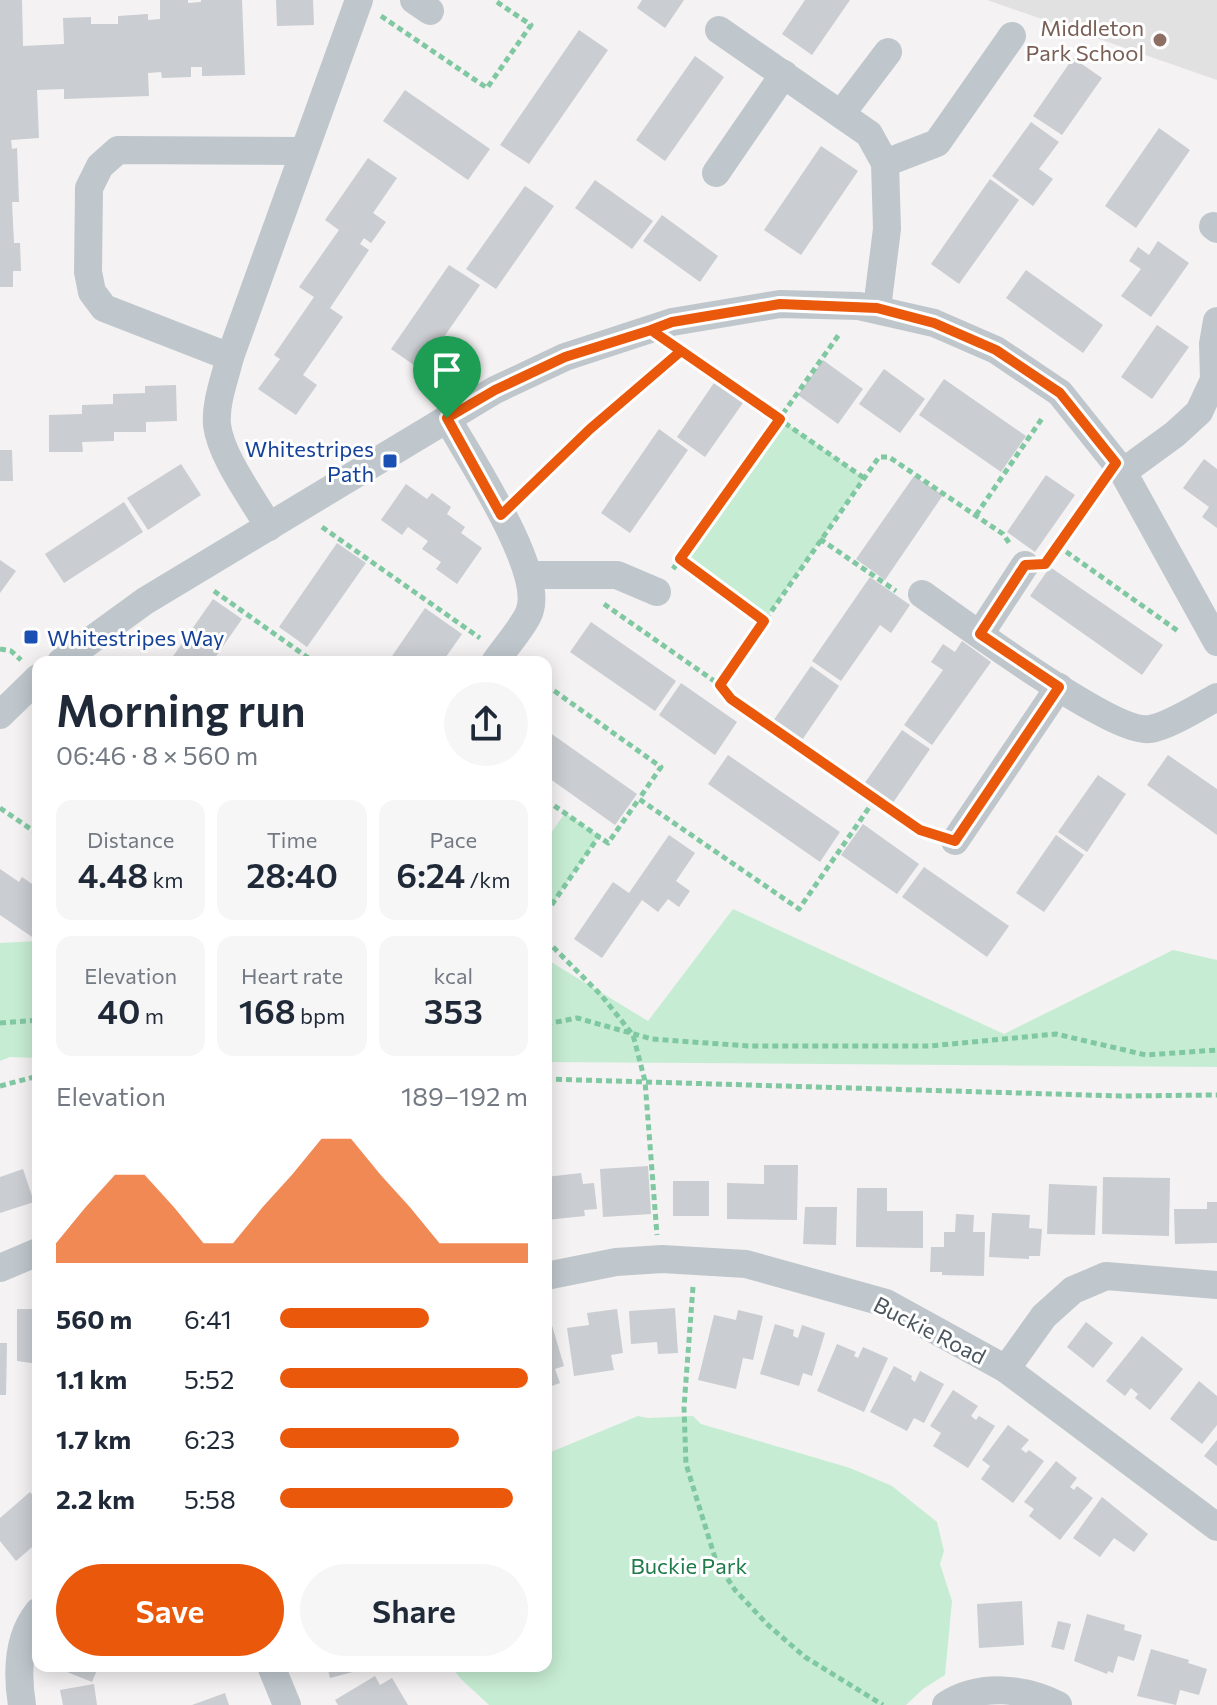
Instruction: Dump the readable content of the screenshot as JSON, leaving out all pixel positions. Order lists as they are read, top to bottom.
{
  "streets": {
    "street": ["Buckie Road"]
  },
  "parks": ["Buckie Park"],
  "places": {
    "other": ["Middleton Park School"],
    "transit": ["Whitestripes Path", "Whitestripes Way"]
  },
  "page": {
    "heading": ["Morning run", "06:46 · 8 × 560 m"],
    "stats": [
      ["Distance", "4.48 km"],
      ["Time", "28:40"],
      ["Pace", "6:24 /km"],
      ["Elevation", "40 m"],
      ["Heart rate", "168 bpm"],
      ["kcal", "353"]
    ],
    "chart": ["Elevation", "189–192 m"],
    "list": [
      {
        "name": "560 m",
        "note": "6:41"
      },
      {
        "name": "1.1 km",
        "note": "5:52"
      },
      {
        "name": "1.7 km",
        "note": "6:23"
      },
      {
        "name": "2.2 km",
        "note": "5:58"
      }
    ],
    "buttons": ["Save", "Share"]
  }
}
